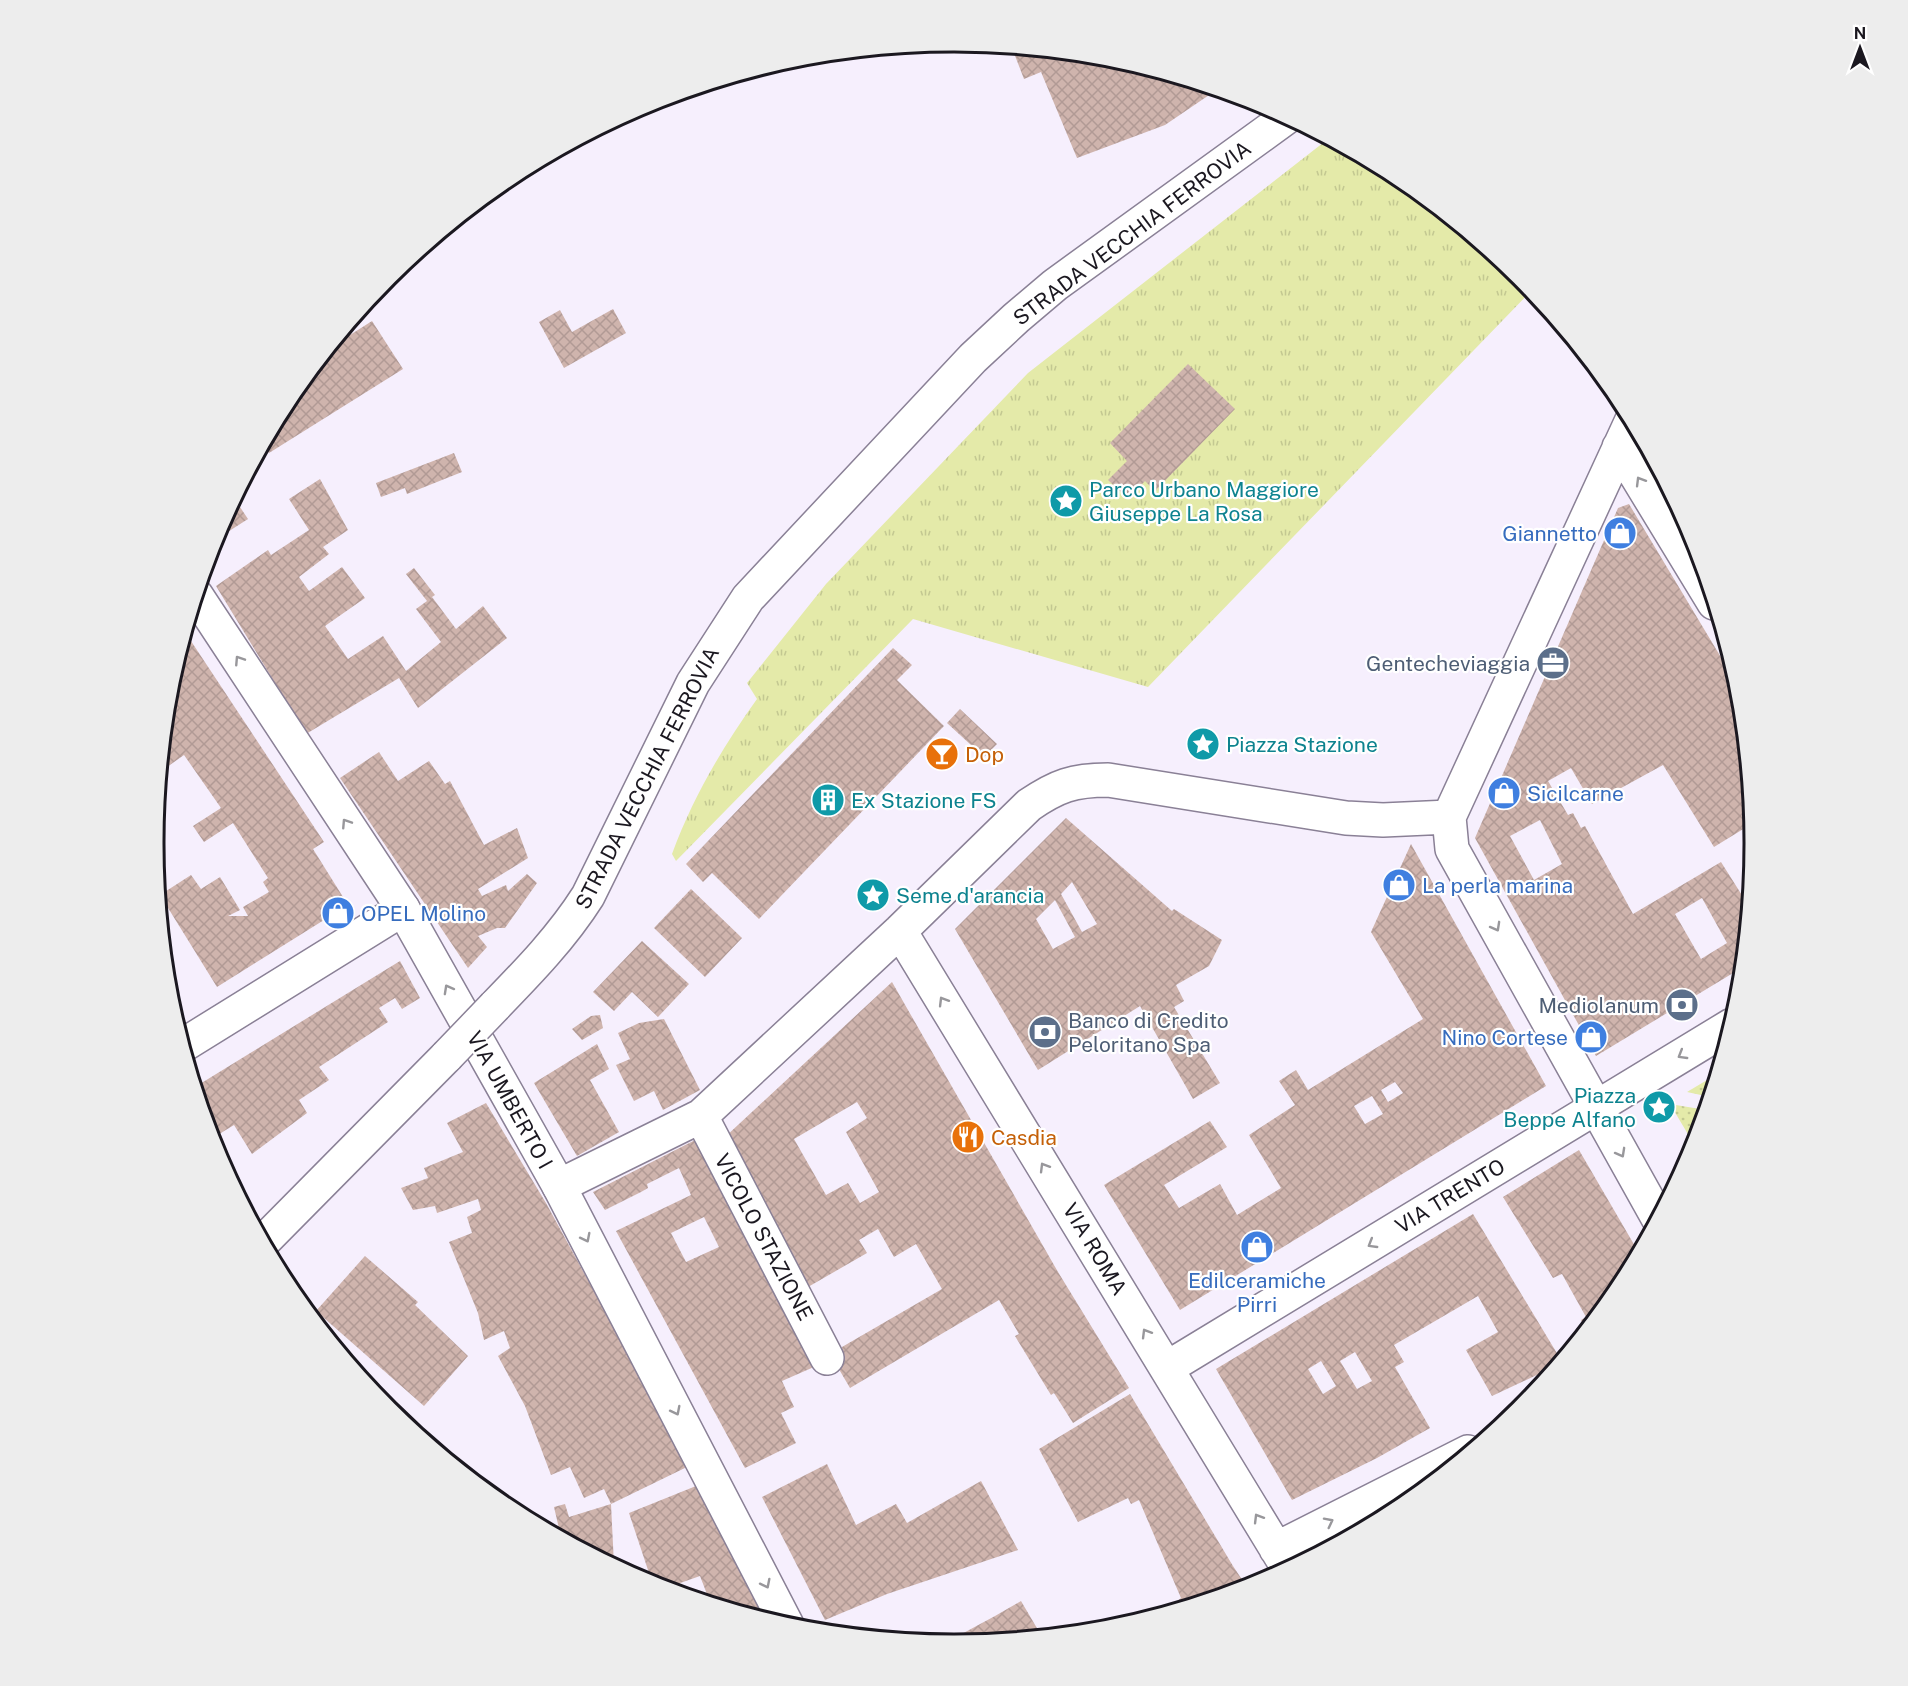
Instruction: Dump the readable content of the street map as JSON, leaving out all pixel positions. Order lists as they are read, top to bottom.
{
  "streets": {
    "street": [
      "STRADA VECCHIA FERROVIA",
      "VIA UMBERTO I",
      "VIA TRENTO",
      "VICOLO STAZIONE",
      "VIA ROMA"
    ]
  },
  "crossings": [
    ["VIA TRENTO", "VIA ROMA"]
  ],
  "one_way": ["VIA TRENTO", "VIA ROMA"],
  "places": {
    "place": [
      "Parco Urbano Maggiore Giuseppe La Rosa",
      "Piazza Stazione",
      "Seme d'arancia",
      "Piazza Beppe Alfano"
    ],
    "shop": [
      "Giannetto",
      "Sicilcarne",
      "La perla marina",
      "OPEL Molino",
      "Nino Cortese",
      "Edilceramiche Pirri"
    ],
    "office": ["Gentecheviaggia"],
    "bar": ["Dop"],
    "building": ["Ex Stazione FS"],
    "bank": ["Mediolanum", "Banco di Credito Peloritano Spa"],
    "restaurant": ["Casdia"]
  },
  "north": "top"
}
